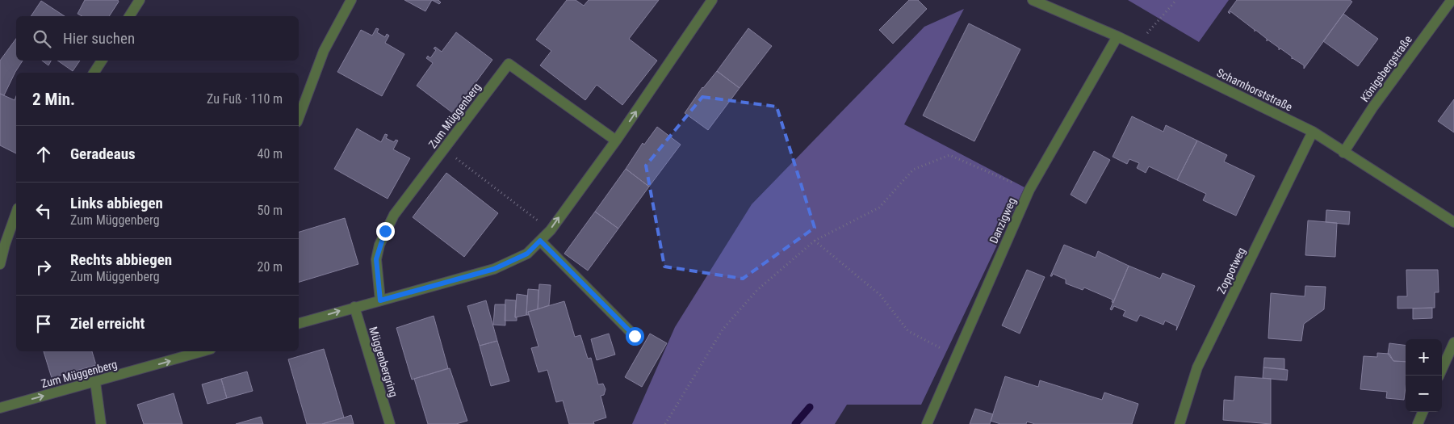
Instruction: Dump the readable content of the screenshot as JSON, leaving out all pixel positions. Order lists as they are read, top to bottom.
{
  "streets": {
    "street": [
      "Königsbergstraße",
      "Scharnhorststraße",
      "Zum Müggenberg",
      "Danzigweg",
      "Zoppotweg",
      "Müggenbergring"
    ]
  },
  "crossings": [
    ["Königsbergstraße", "Scharnhorststraße"],
    ["Scharnhorststraße", "Danzigweg"],
    ["Scharnhorststraße", "Zoppotweg"]
  ],
  "page": {
    "search": "Hier suchen",
    "heading": ["2 Min.", "Zu Fuß · 110 m"],
    "list": [
      ["Geradeaus", "40 m"],
      ["Links abbiegen", "Zum Müggenberg", "50 m"],
      ["Rechts abbiegen", "Zum Müggenberg", "20 m"],
      "Ziel erreicht"
    ],
    "map_buttons": ["+", "−"]
  }
}
